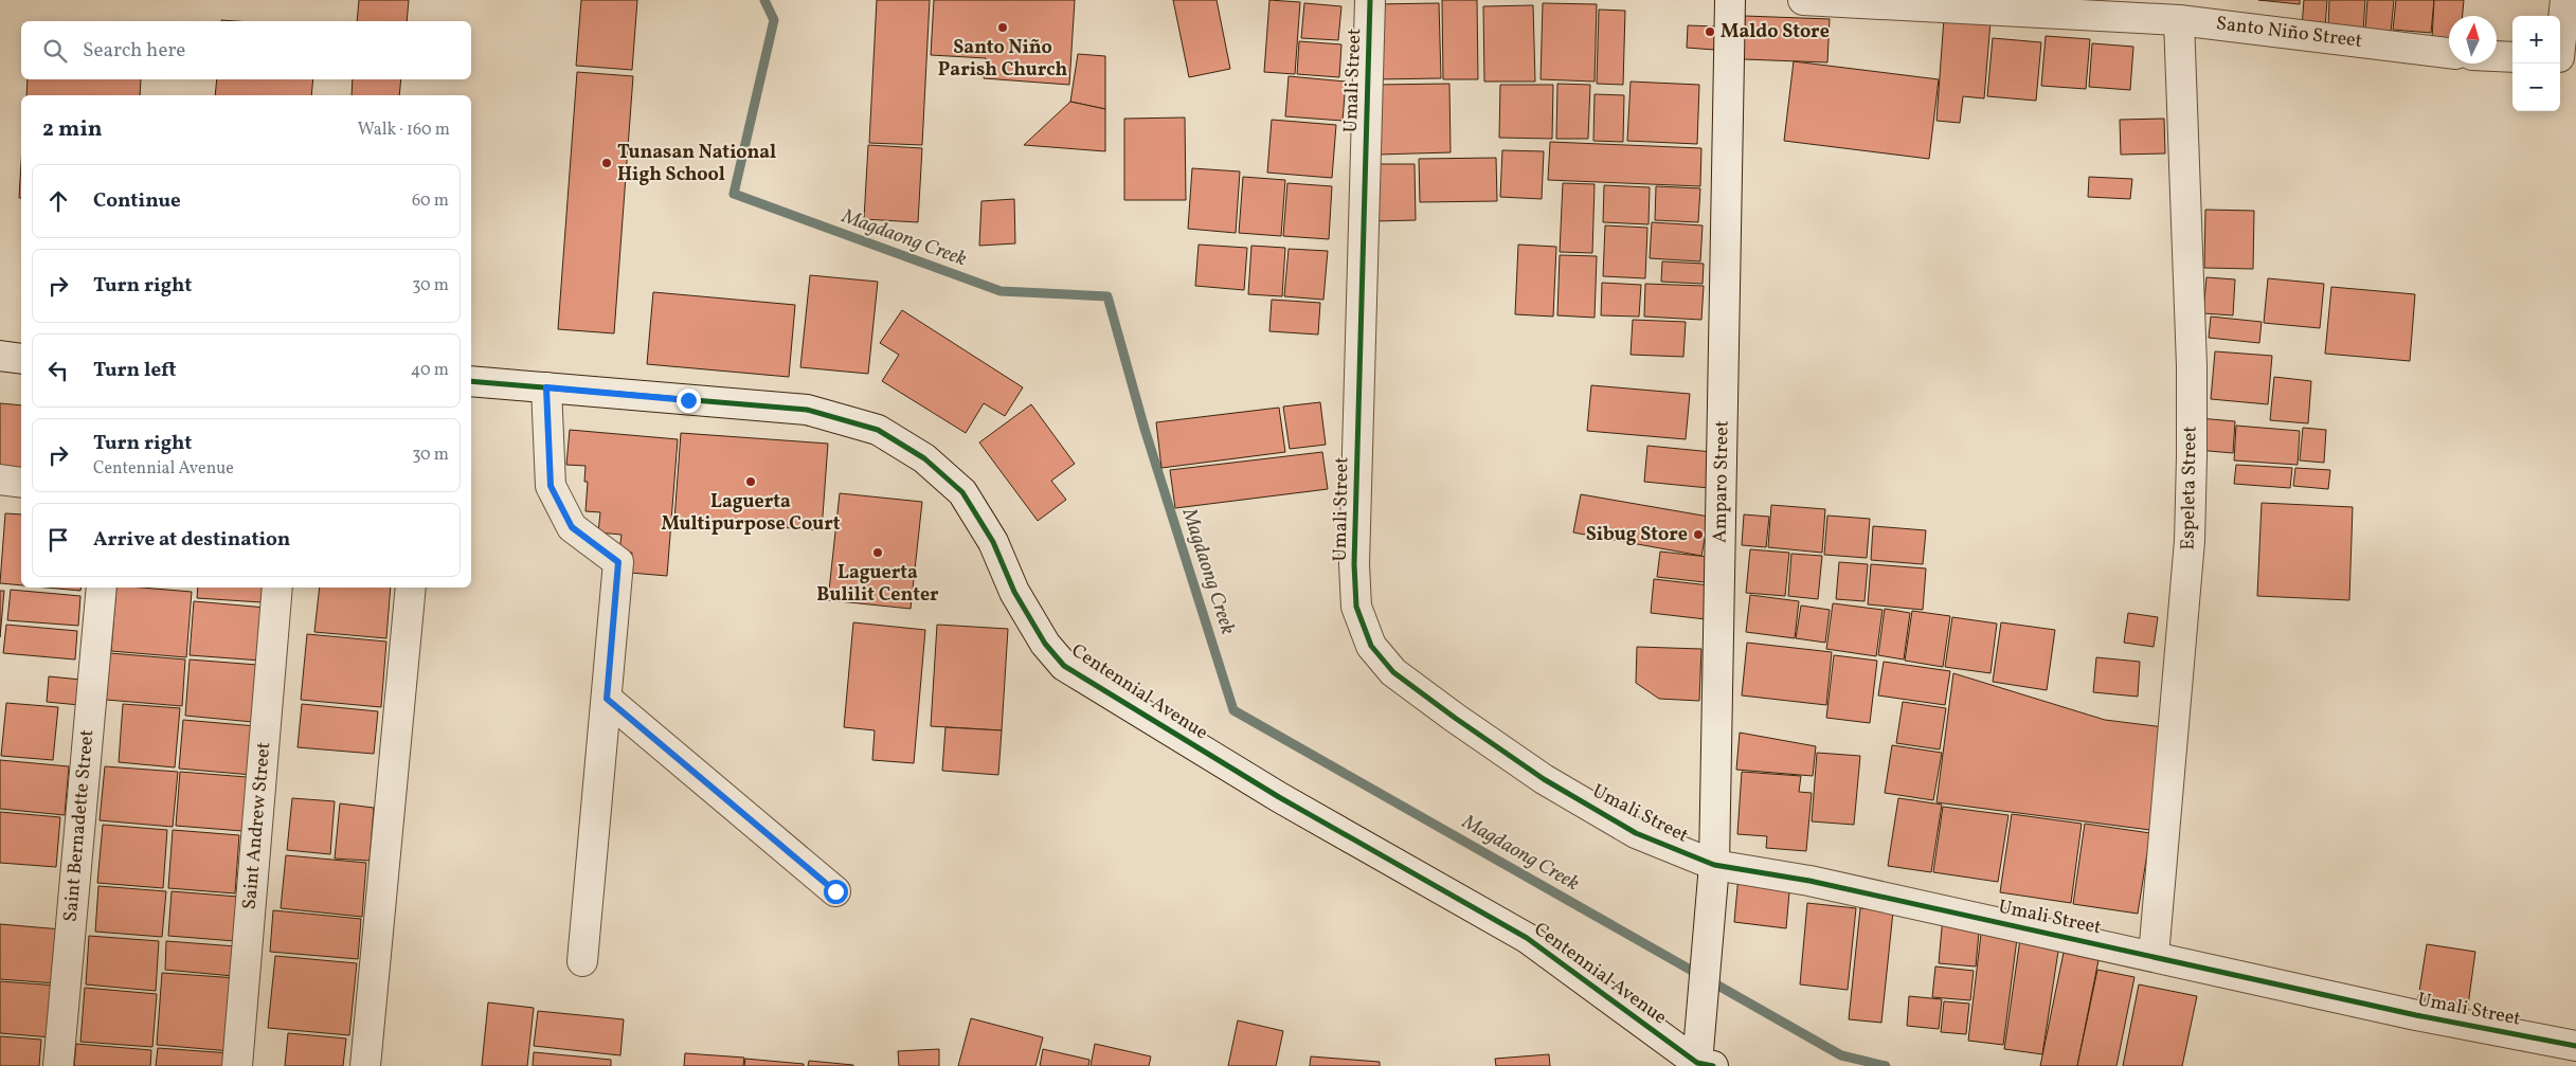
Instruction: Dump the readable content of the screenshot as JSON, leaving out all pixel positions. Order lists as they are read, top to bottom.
{
  "streets": {
    "street": [
      "Santo Niño Street",
      "Umali Street",
      "Amparo Street",
      "Espeleta Street",
      "Centennial Avenue",
      "Saint Bernadette Street",
      "Saint Andrew Street"
    ]
  },
  "crossings": [
    ["Santo Niño Street", "Espeleta Street"],
    ["Umali Street", "Amparo Street"],
    ["Umali Street", "Espeleta Street"],
    ["Amparo Street", "Centennial Avenue"]
  ],
  "water": ["Magdaong Creek"],
  "places": [
    "Santo Niño Parish Church",
    "Maldo Store",
    "Tunasan National High School",
    "Laguerta Multipurpose Court",
    "Sibug Store",
    "Laguerta Bulilit Center"
  ],
  "north": "top",
  "page": {
    "map_buttons": ["+", "−"],
    "search": "Search here",
    "heading": ["2 min", "Walk · 160 m"],
    "list": [
      ["Continue", "60 m"],
      ["Turn right", "30 m"],
      ["Turn left", "40 m"],
      ["Turn right", "Centennial Avenue", "30 m"],
      "Arrive at destination"
    ]
  }
}
